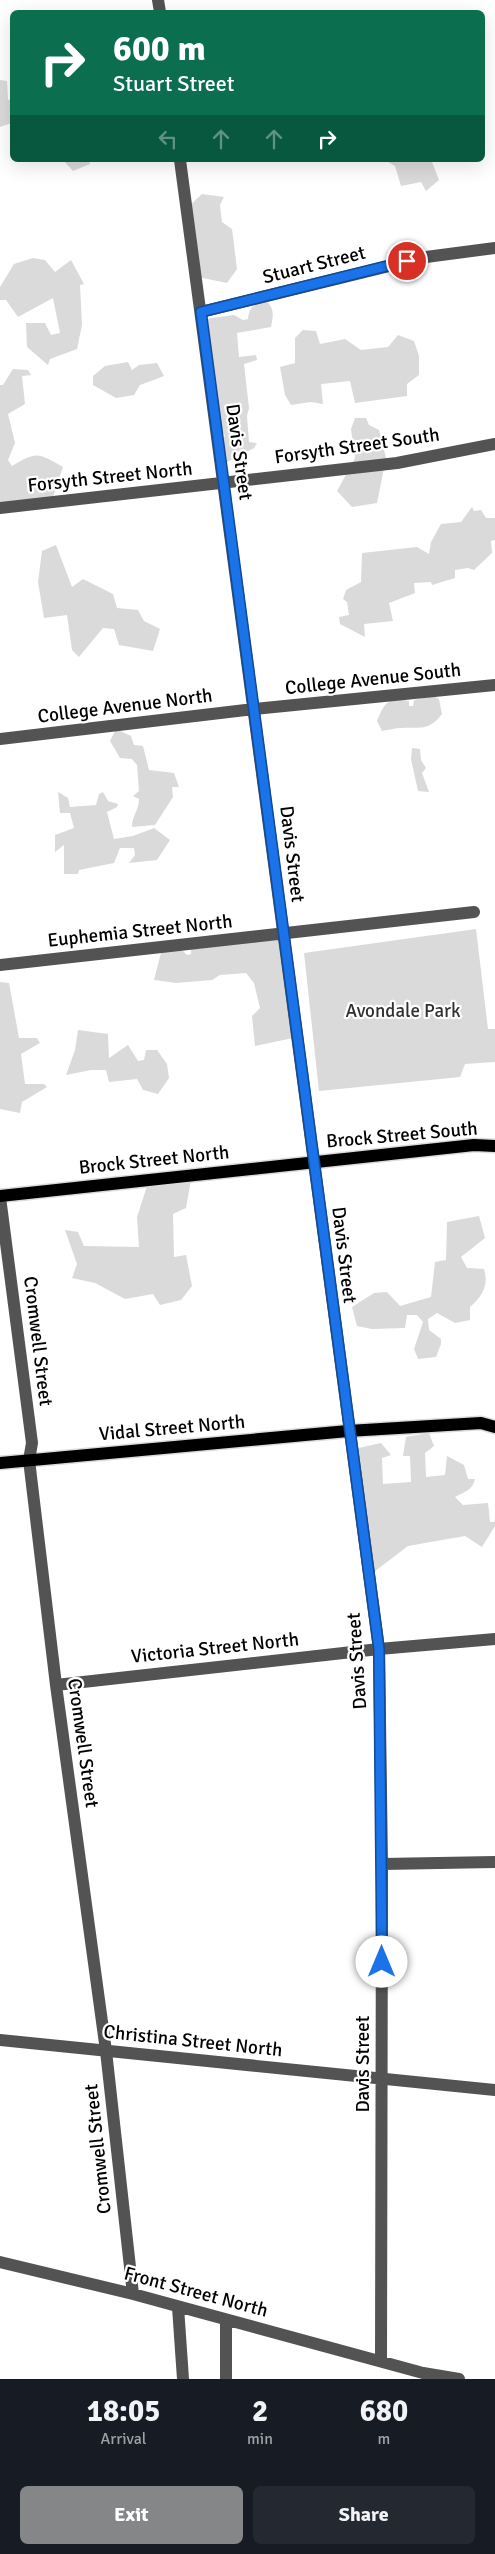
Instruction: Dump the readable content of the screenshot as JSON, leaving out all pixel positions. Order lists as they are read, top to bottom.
{
  "streets": {
    "main road": ["Brock Street South", "Brock Street North", "Vidal Street North"],
    "street": [
      "Stuart Street",
      "Forsyth Street South",
      "Davis Street",
      "Forsyth Street North",
      "College Avenue South",
      "College Avenue North",
      "Euphemia Street North",
      "Cromwell Street",
      "Victoria Street North",
      "Christina Street North",
      "Front Street North"
    ]
  },
  "crossings": [
    ["Stuart Street", "Davis Street"],
    ["Forsyth Street South", "Davis Street"],
    ["Forsyth Street South", "Forsyth Street North"],
    ["Davis Street", "Forsyth Street North"],
    ["Davis Street", "College Avenue South"],
    ["Davis Street", "College Avenue North"],
    ["Davis Street", "Euphemia Street North"],
    ["Davis Street", "Brock Street South"],
    ["Davis Street", "Brock Street North"],
    ["Davis Street", "Vidal Street North"],
    ["Davis Street", "Victoria Street North"],
    ["Davis Street", "Christina Street North"],
    ["Davis Street", "Front Street North"],
    ["College Avenue South", "College Avenue North"],
    ["Brock Street South", "Brock Street North"],
    ["Brock Street North", "Cromwell Street"],
    ["Cromwell Street", "Vidal Street North"],
    ["Cromwell Street", "Victoria Street North"],
    ["Cromwell Street", "Christina Street North"],
    ["Cromwell Street", "Front Street North"]
  ],
  "parks": ["Avondale Park"],
  "page": {
    "turn": ["600 m", "Stuart Street"],
    "eta": [
      "18:05",
      "Arrival",
      "2",
      "min",
      "680",
      "m"
    ],
    "buttons": ["Exit", "Share"]
  }
}
